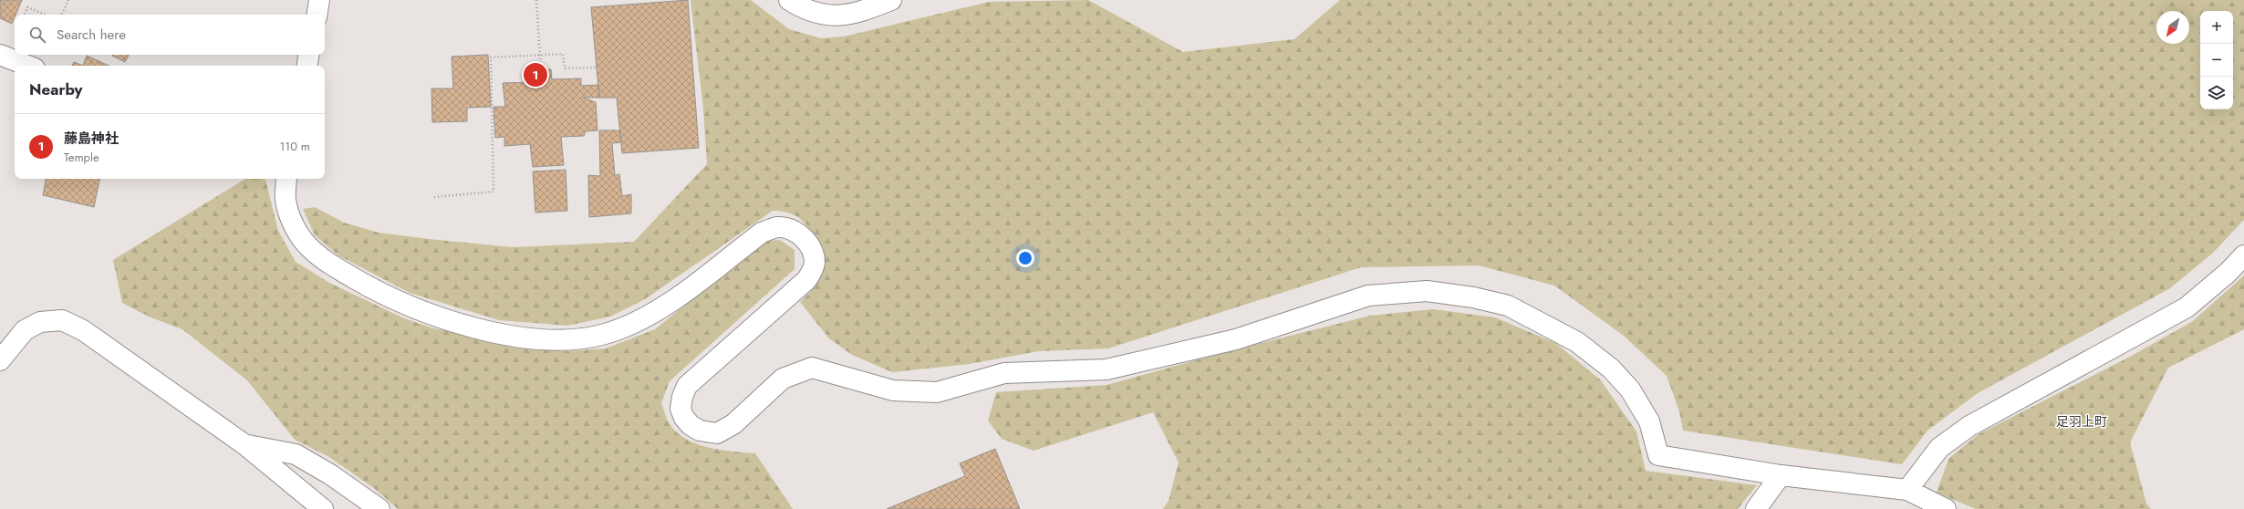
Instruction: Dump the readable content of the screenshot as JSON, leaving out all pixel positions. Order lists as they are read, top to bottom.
{
  "districts": ["足羽上町"],
  "north": "bottom left",
  "page": {
    "map_buttons": ["+", "−"],
    "search": "Search here",
    "pins": "1",
    "heading": "Nearby",
    "list": [
      {
        "mark": "1",
        "name": "藤島神社",
        "note": "Temple",
        "value": "110 m"
      }
    ]
  }
}
